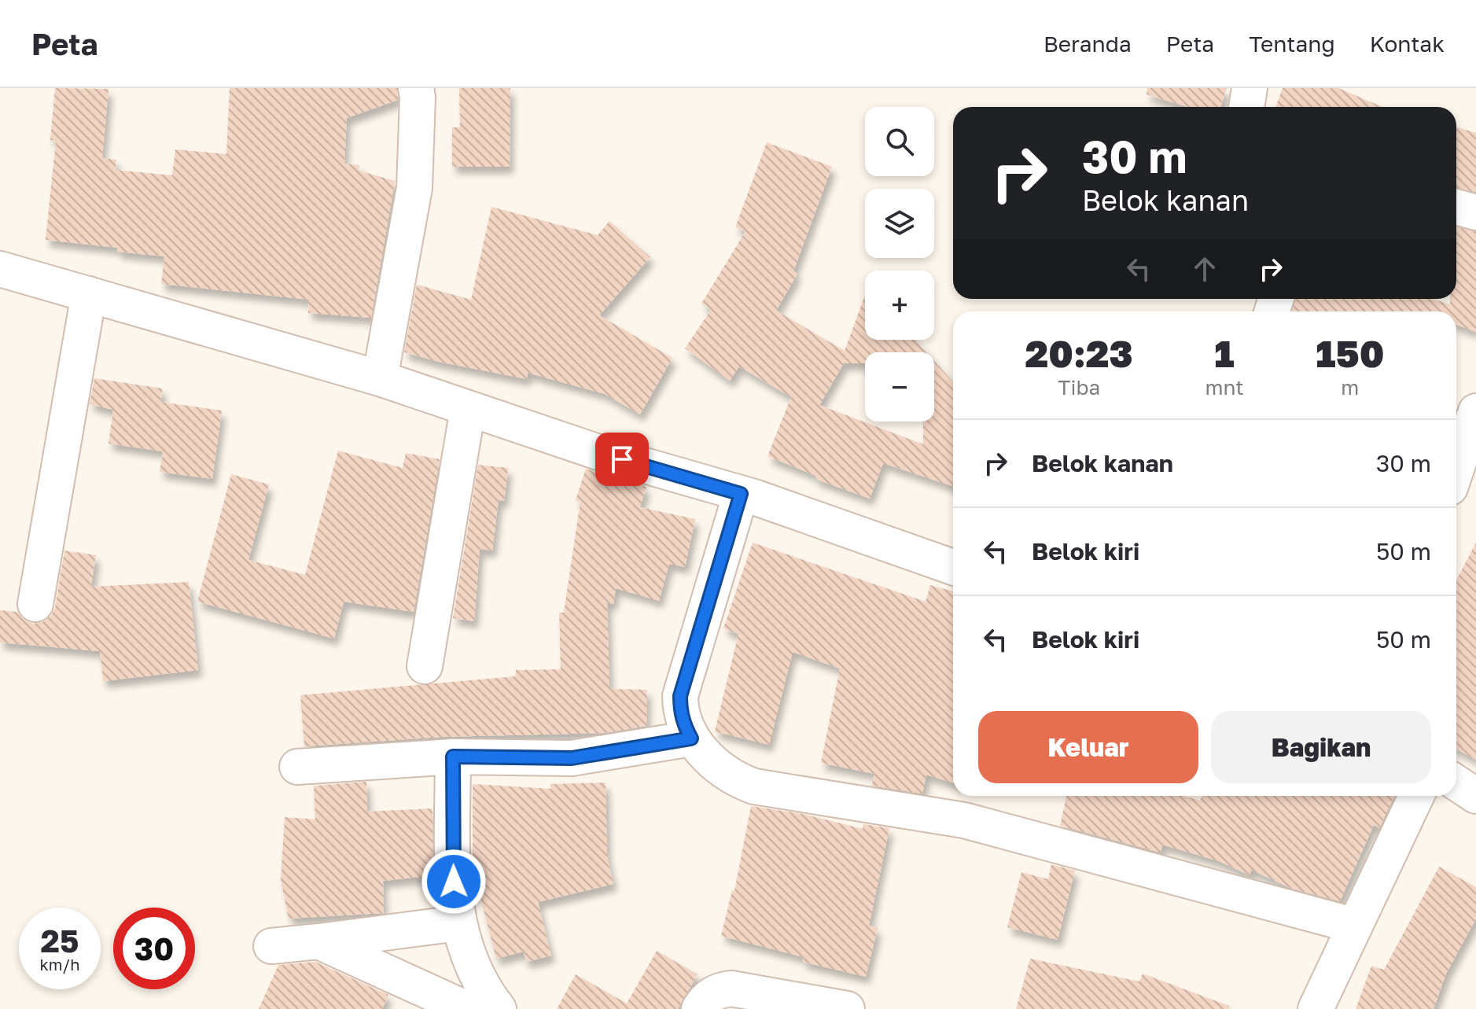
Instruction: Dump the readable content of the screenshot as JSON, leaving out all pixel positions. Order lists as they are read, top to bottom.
{
  "page": {
    "header": "Peta",
    "nav": [
      "Beranda",
      "Peta",
      "Tentang",
      "Kontak"
    ],
    "map_buttons": ["+", "−"],
    "turn": ["30 m", "Belok kanan"],
    "eta": [
      "20:23",
      "Tiba",
      "1",
      "mnt",
      "150",
      "m"
    ],
    "list": [
      {
        "name": "Belok kanan",
        "value": "30 m"
      },
      {
        "name": "Belok kiri",
        "value": "50 m"
      },
      {
        "name": "Belok kiri",
        "value": "50 m"
      }
    ],
    "buttons": ["Keluar", "Bagikan"],
    "speed": "25 km/h",
    "limit": "30"
  }
}
